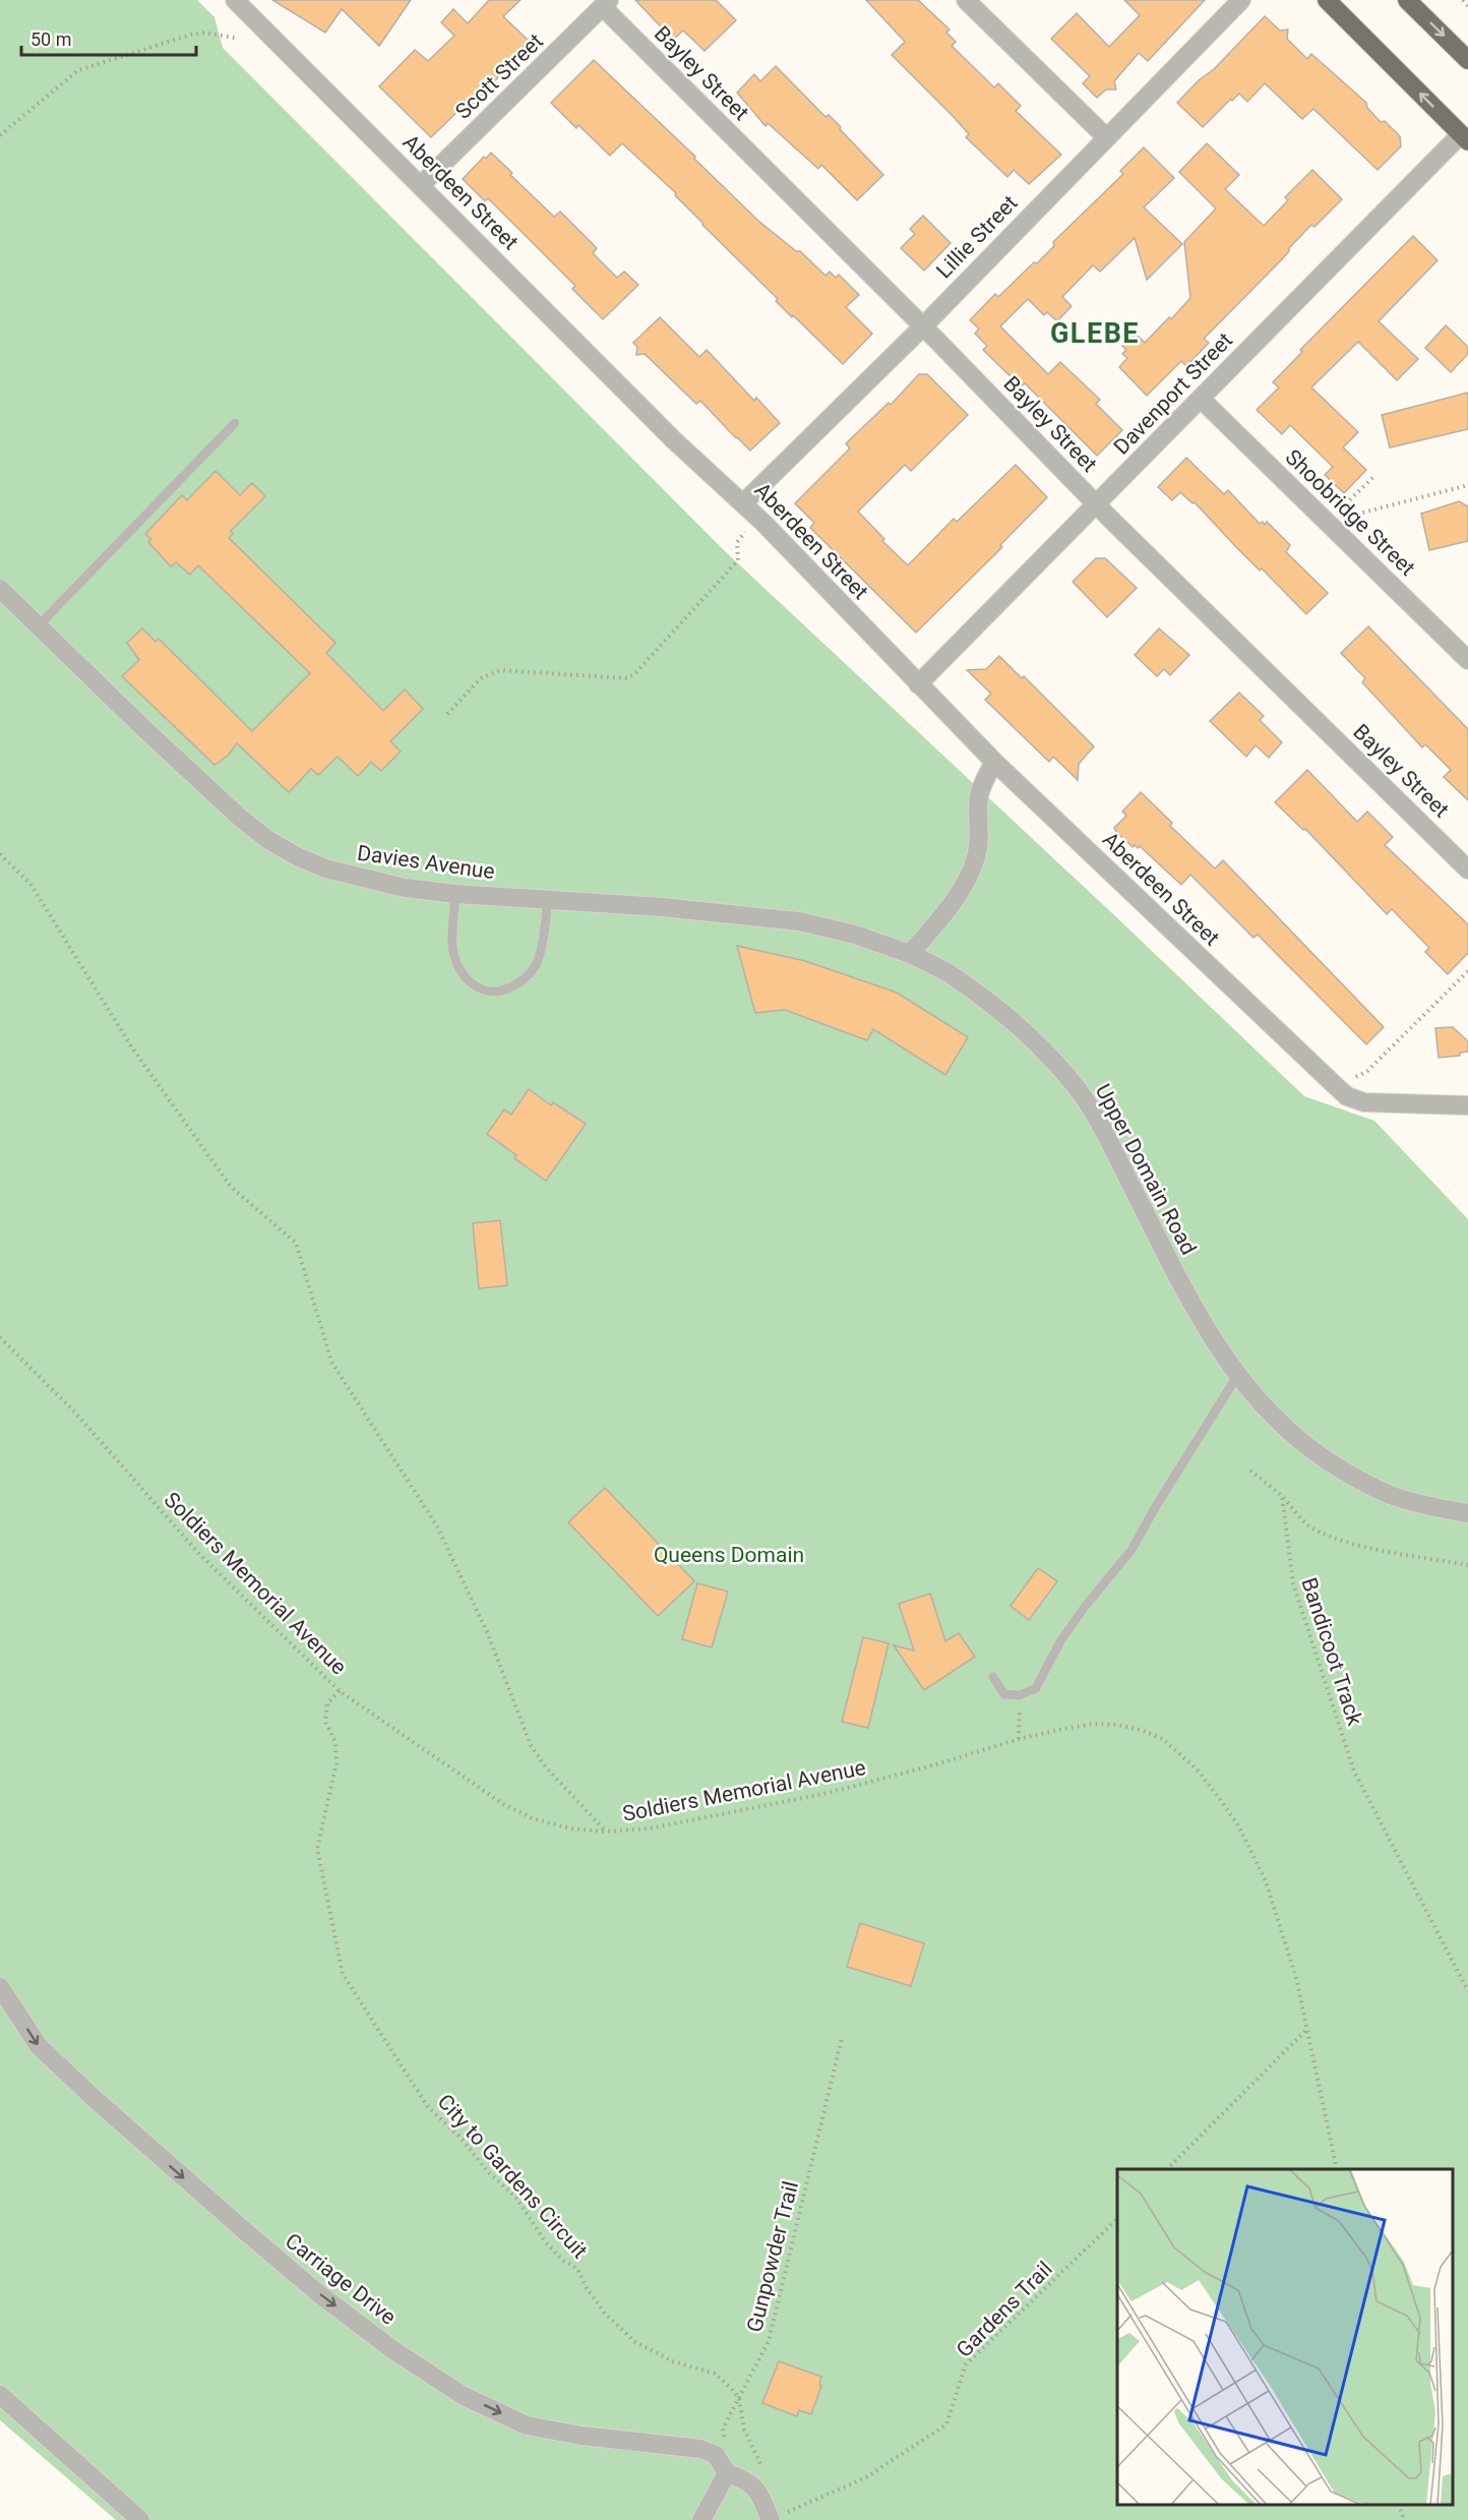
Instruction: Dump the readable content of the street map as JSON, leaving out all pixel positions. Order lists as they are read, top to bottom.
{
  "streets": {
    "street": [
      "Bayley Street",
      "Scott Street",
      "Aberdeen Street",
      "Lillie Street",
      "Davenport Street",
      "Shoobridge Street",
      "Davies Avenue",
      "Upper Domain Road",
      "Carriage Drive"
    ],
    "path": [
      "Soldiers Memorial Avenue",
      "Bandicoot Track",
      "City to Gardens Circuit",
      "Gunpowder Trail",
      "Gardens Trail"
    ]
  },
  "crossings": [
    ["Bayley Street", "Scott Street"],
    ["Bayley Street", "Lillie Street"],
    ["Bayley Street", "Davenport Street"],
    ["Scott Street", "Aberdeen Street"],
    ["Aberdeen Street", "Lillie Street"],
    ["Aberdeen Street", "Davenport Street"],
    ["Davenport Street", "Shoobridge Street"],
    ["Davies Avenue", "Upper Domain Road"],
    ["Soldiers Memorial Avenue", "City to Gardens Circuit"],
    ["City to Gardens Circuit", "Gunpowder Trail"]
  ],
  "one_way": ["Carriage Drive"],
  "districts": ["GLEBE"],
  "parks": ["Queens Domain"],
  "scale_bar": "50 m"
}
